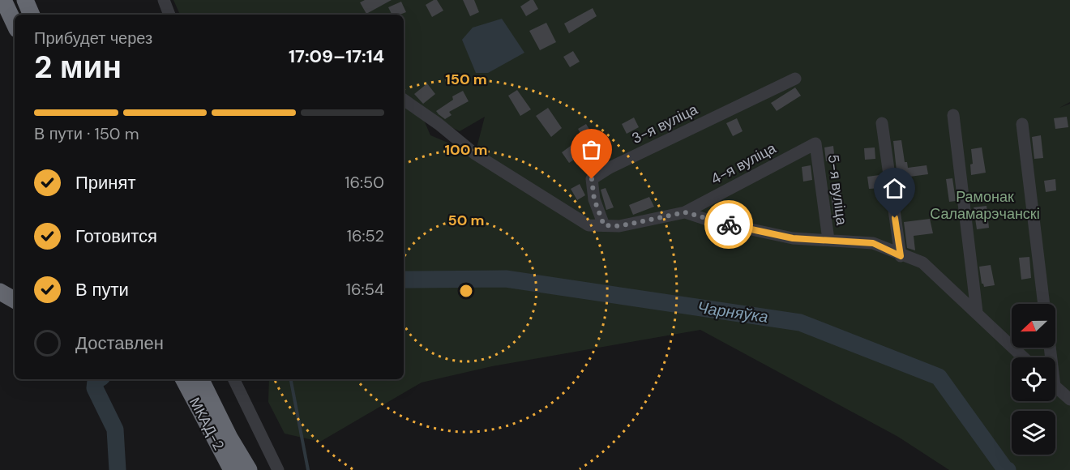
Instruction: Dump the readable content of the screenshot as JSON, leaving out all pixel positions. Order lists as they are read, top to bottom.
{
  "streets": {
    "highway": ["МКАД-2"],
    "street": ["3-я вуліца", "4-я вуліца", "5-я вуліца"]
  },
  "crossings": [
    ["4-я вуліца", "5-я вуліца"]
  ],
  "water": ["Чарняўка"],
  "parks": ["Рамонак Саламарэчанскі"],
  "north": "left",
  "page": {
    "heading": ["2 мин", "Прибудет через", "17:09–17:14"],
    "bar": "В пути · 150 m",
    "list": [
      ["Принят", "16:50"],
      ["Готовится", "16:52"],
      ["В пути", "16:54"],
      "Доставлен"
    ]
  },
  "rings": ["150 m", "100 m", "50 m"]
}
